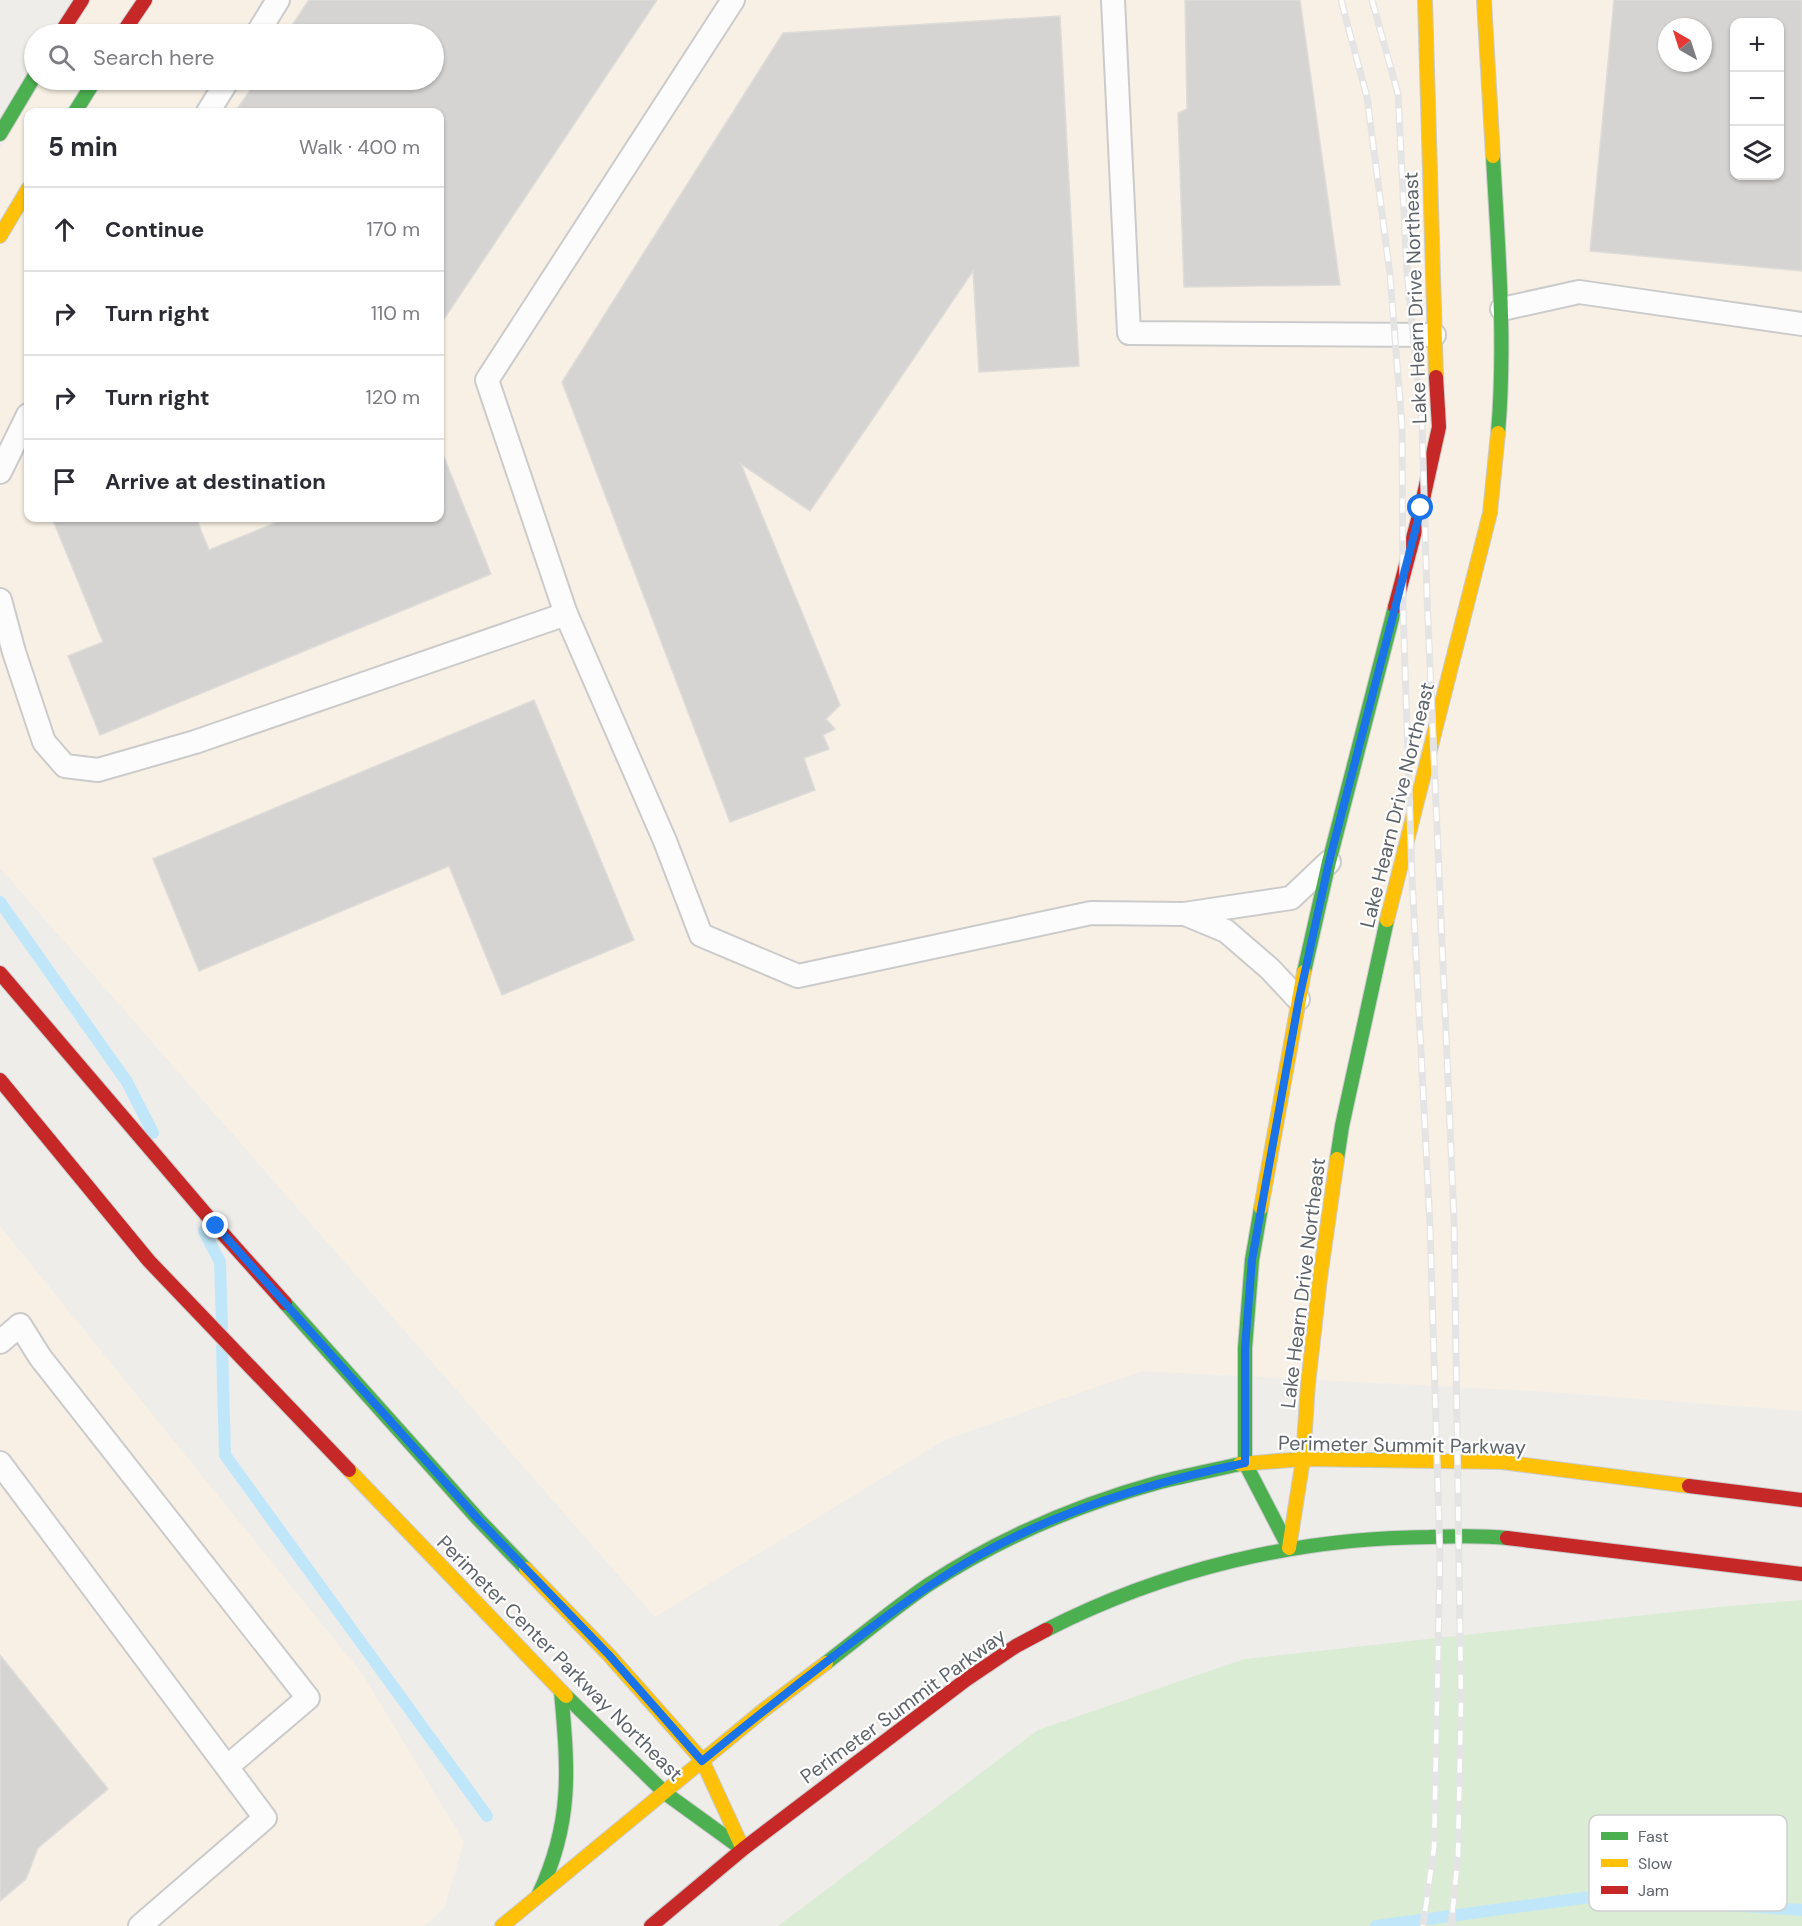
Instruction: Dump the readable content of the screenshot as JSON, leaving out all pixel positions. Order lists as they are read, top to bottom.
{
  "streets": {
    "main road": ["Lake Hearn Drive Northeast", "Perimeter Summit Parkway", "Perimeter Center Parkway Northeast"]
  },
  "crossings": [
    ["Lake Hearn Drive Northeast", "Perimeter Summit Parkway"],
    ["Perimeter Summit Parkway", "Perimeter Center Parkway Northeast"]
  ],
  "legend": ["Fast", "Slow", "Jam"],
  "north": "top left",
  "page": {
    "map_buttons": ["+", "−"],
    "search": "Search here",
    "heading": ["5 min", "Walk · 400 m"],
    "list": [
      ["Continue", "170 m"],
      ["Turn right", "110 m"],
      ["Turn right", "120 m"],
      "Arrive at destination"
    ]
  }
}
